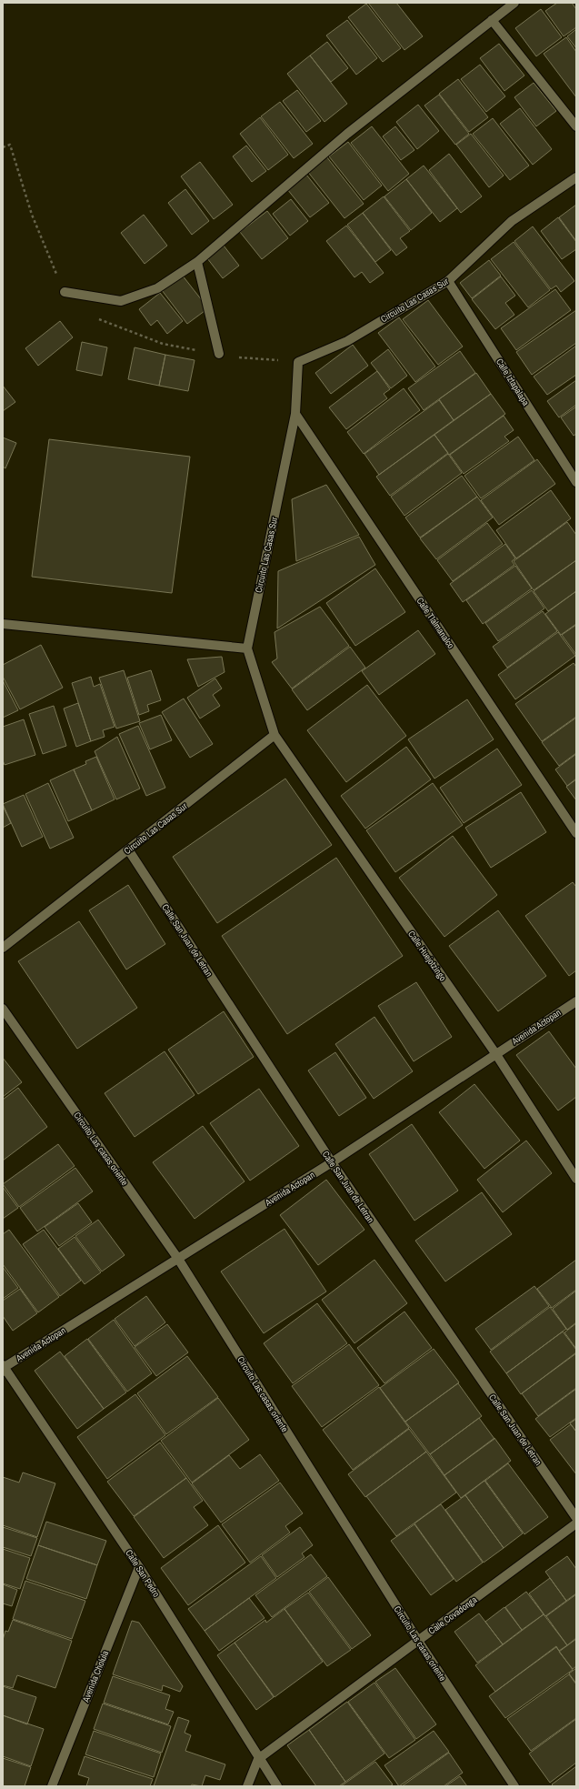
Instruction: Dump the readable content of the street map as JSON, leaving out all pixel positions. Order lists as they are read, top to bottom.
{
  "streets": {
    "street": [
      "Circuito Las Casas Sur",
      "Calle Iztapalapa",
      "Calle Tlalmanalco",
      "Calle San Juan de Letran",
      "Calle Huejotzingo",
      "Avenida Actopan",
      "Circuito Las casas oriente",
      "Calle San Pedro",
      "Calle Covadonga",
      "Avenida Cholula"
    ]
  },
  "crossings": [
    ["Circuito Las Casas Sur", "Calle Iztapalapa"],
    ["Circuito Las Casas Sur", "Calle Tlalmanalco"],
    ["Circuito Las Casas Sur", "Calle San Juan de Letran"],
    ["Circuito Las Casas Sur", "Calle Huejotzingo"],
    ["Calle San Juan de Letran", "Avenida Actopan"],
    ["Calle Huejotzingo", "Avenida Actopan"],
    ["Avenida Actopan", "Circuito Las casas oriente"],
    ["Avenida Actopan", "Calle San Pedro"],
    ["Circuito Las casas oriente", "Calle Covadonga"],
    ["Calle San Pedro", "Calle Covadonga"],
    ["Calle San Pedro", "Avenida Cholula"]
  ]
}
